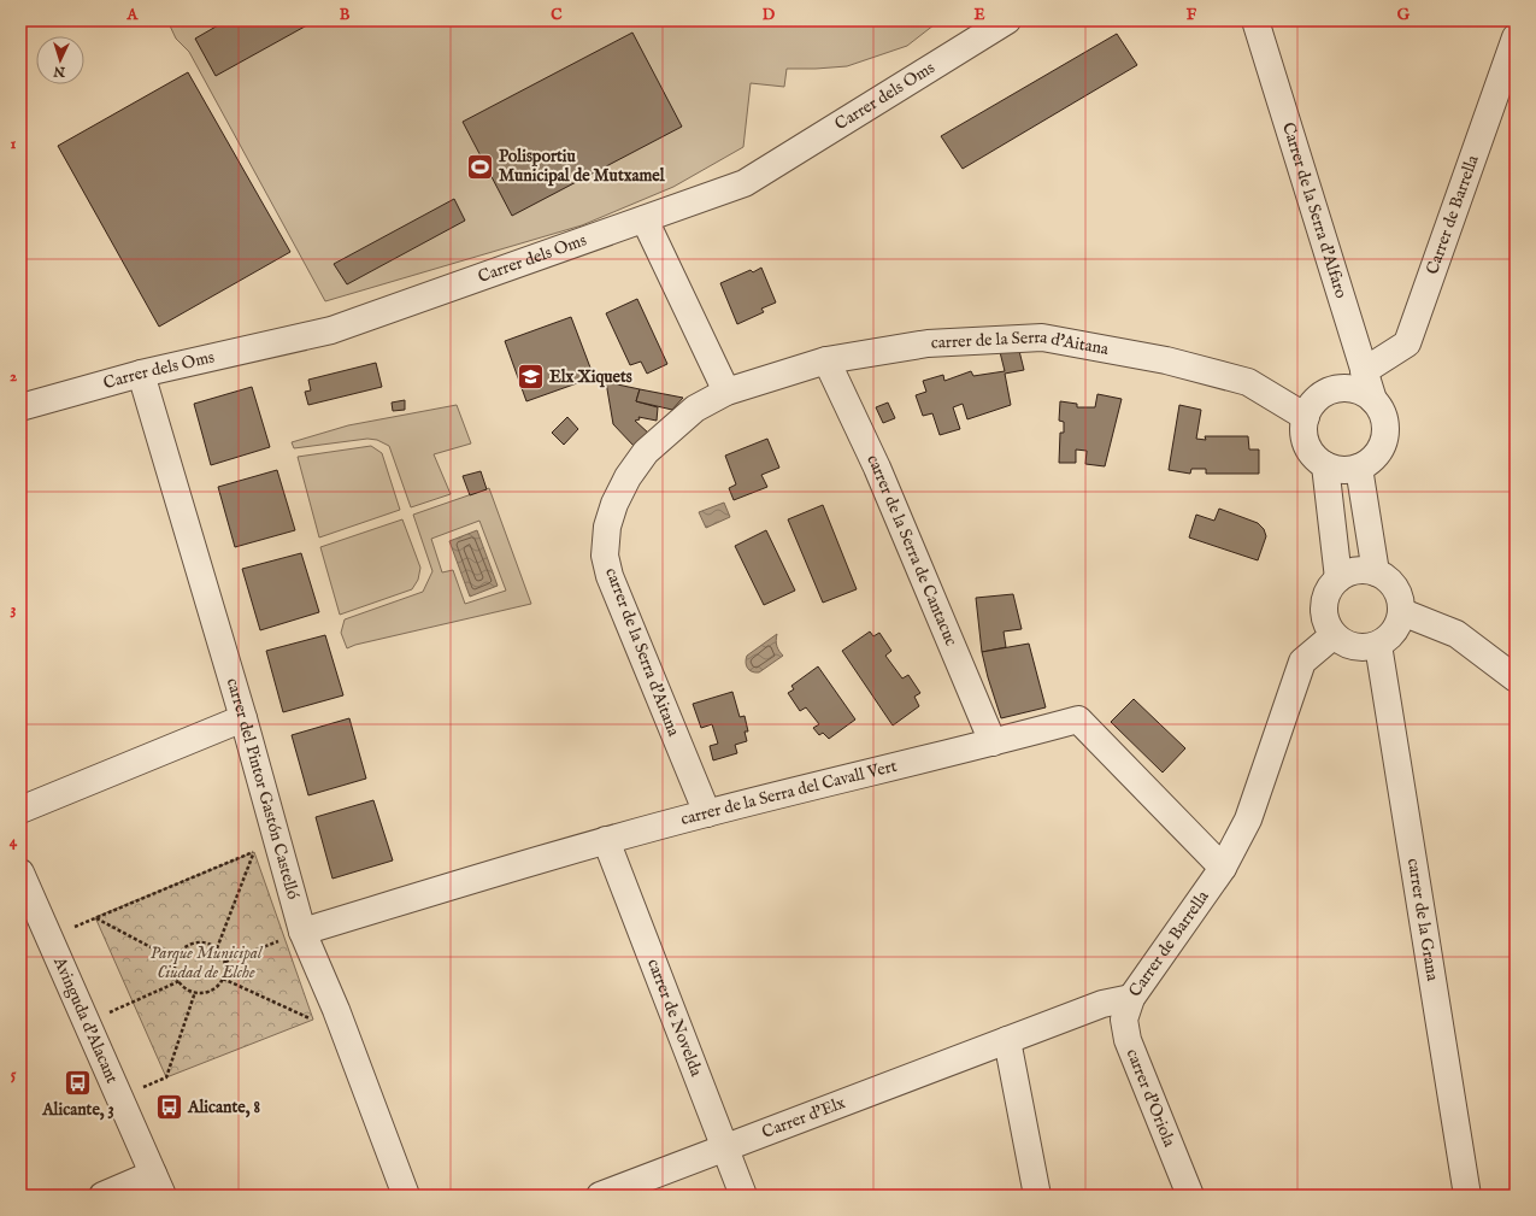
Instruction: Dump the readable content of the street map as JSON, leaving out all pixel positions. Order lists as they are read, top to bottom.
{
  "streets": {
    "street": [
      "Carrer dels Oms",
      "Carrer de la Serra d'Alfaro",
      "Carrer de Barrella",
      "carrer de la Serra d'Aitana",
      "carrer de la Serra de Cantacuc",
      "carrer del Pintor Gastón Castelló",
      "carrer de la Serra del Cavall Vert",
      "carrer de la Grana",
      "carrer de Novelda",
      "Avinguda d'Alacant",
      "carrer d'Oriola",
      "Carrer d'Elx"
    ]
  },
  "crossings": [
    ["Carrer dels Oms", "carrer del Pintor Gastón Castelló"],
    ["Carrer de la Serra d'Alfaro", "Carrer de Barrella"],
    ["Carrer de la Serra d'Alfaro", "carrer de la Serra d'Aitana"],
    ["Carrer de Barrella", "carrer de la Serra del Cavall Vert"],
    ["Carrer de Barrella", "carrer de la Grana"],
    ["Carrer de Barrella", "carrer d'Oriola"],
    ["Carrer de Barrella", "Carrer d'Elx"],
    ["carrer de la Serra d'Aitana", "carrer de la Serra de Cantacuc"],
    ["carrer de la Serra d'Aitana", "carrer de la Serra del Cavall Vert"],
    ["carrer de la Serra de Cantacuc", "carrer de la Serra del Cavall Vert"],
    ["carrer del Pintor Gastón Castelló", "carrer de la Serra del Cavall Vert"],
    ["carrer de la Serra del Cavall Vert", "carrer de Novelda"],
    ["carrer de Novelda", "Carrer d'Elx"]
  ],
  "parks": ["Parque Municipal Ciudad de Elche"],
  "places": {
    "sports": ["Polisportiu Municipal de Mutxamel"],
    "school or university": ["Elx Xiquets"],
    "bus stop": ["Alicante, 3", "Alicante, 8"]
  },
  "north": "bottom",
  "grid": {
    "columns": [
      "A",
      "B",
      "C",
      "D",
      "E",
      "F",
      "G"
    ],
    "rows": [
      "1",
      "2",
      "3",
      "4",
      "5"
    ]
  }
}
